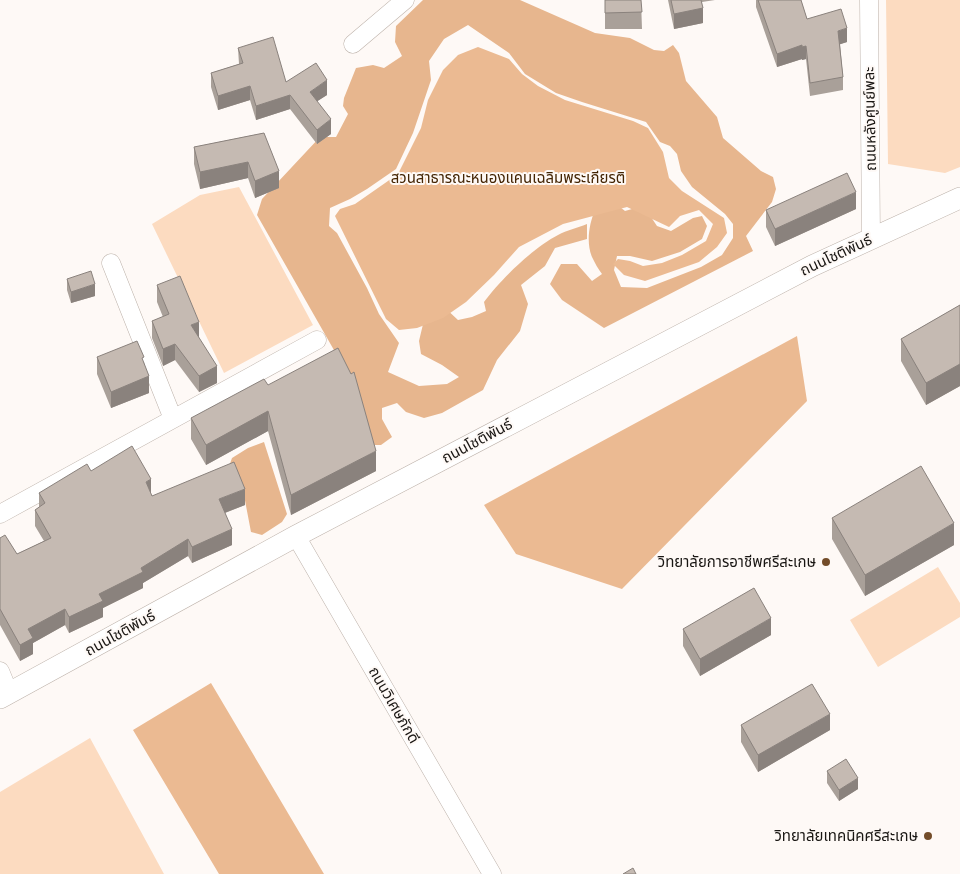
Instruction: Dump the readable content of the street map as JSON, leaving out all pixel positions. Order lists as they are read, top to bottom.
{
  "streets": {
    "street": ["ถนนหลังศูนย์พละ", "ถนนโชติพันธ์", "ถนนวิเศษภักดี"]
  },
  "crossings": [
    ["ถนนหลังศูนย์พละ", "ถนนโชติพันธ์"],
    ["ถนนโชติพันธ์", "ถนนวิเศษภักดี"]
  ],
  "parks": ["สวนสาธารณะหนองแคนเฉลิมพระเกียรติ"],
  "places": ["วิทยาลัยการอาชีพศรีสะเกษ", "วิทยาลัยเทคนิคศรีสะเกษ"]
}
